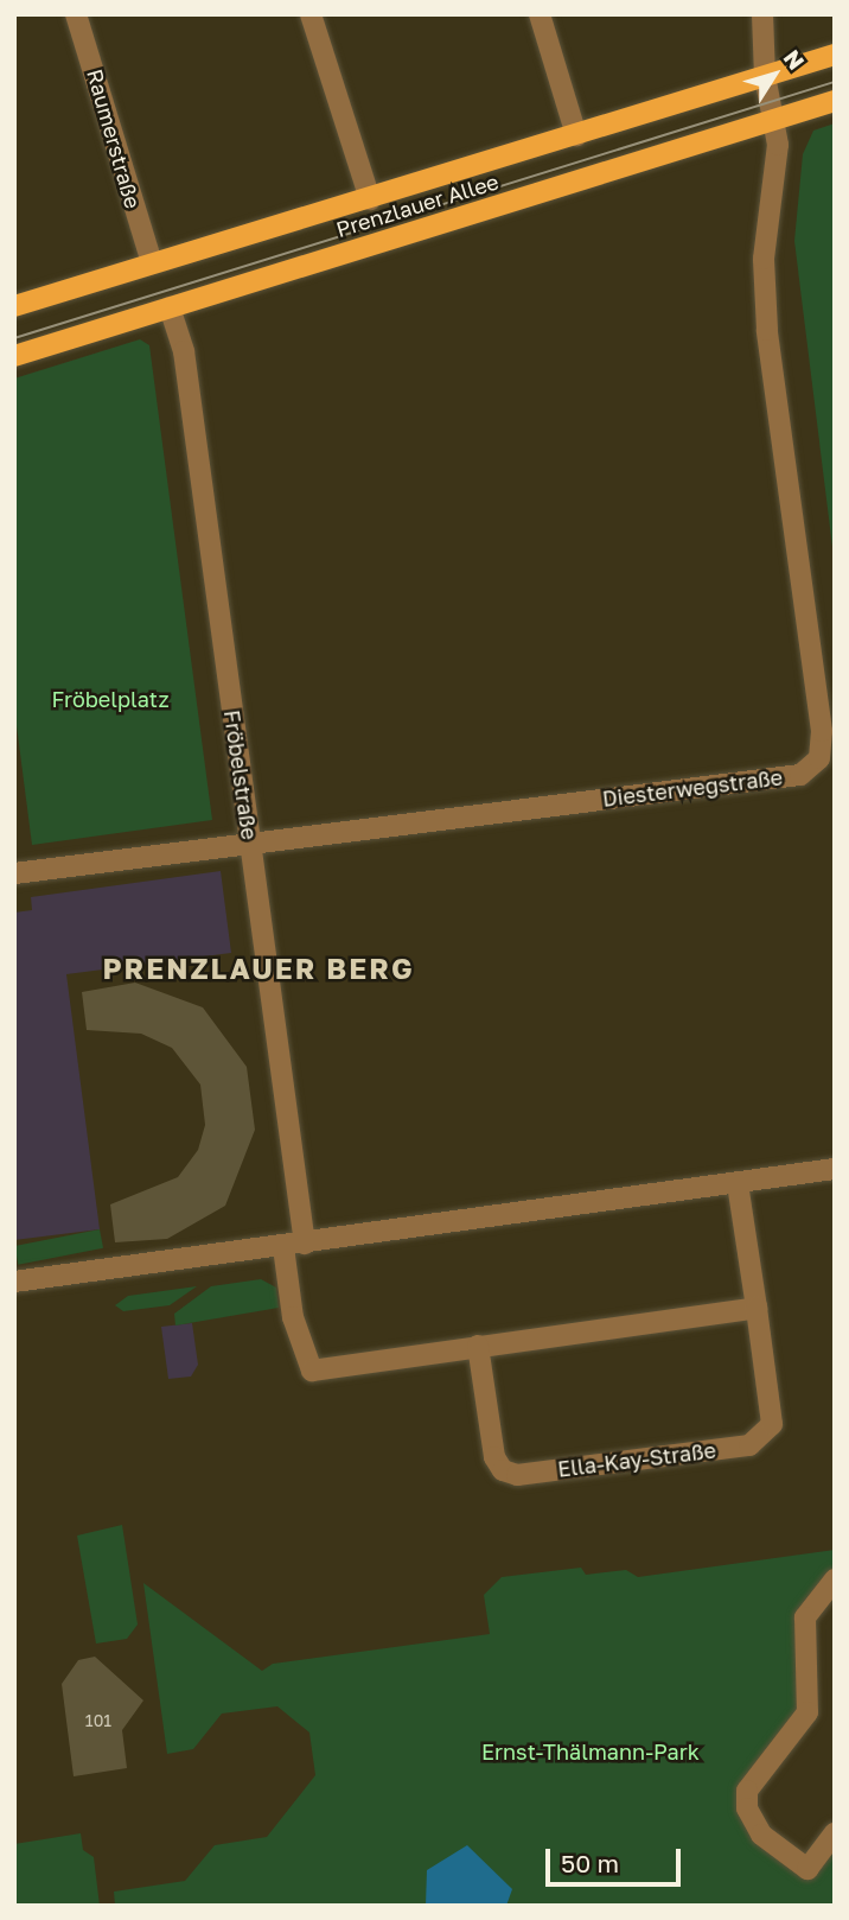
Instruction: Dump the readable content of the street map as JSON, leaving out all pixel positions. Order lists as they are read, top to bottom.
{
  "streets": {
    "main road": ["Prenzlauer Allee"],
    "street": [
      "Raumerstraße",
      "Fröbelstraße",
      "Diesterwegstraße",
      "Ella-Kay-Straße"
    ]
  },
  "crossings": [
    ["Raumerstraße", "Prenzlauer Allee"],
    ["Prenzlauer Allee", "Fröbelstraße"],
    ["Prenzlauer Allee", "Diesterwegstraße"],
    ["Fröbelstraße", "Diesterwegstraße"]
  ],
  "districts": ["PRENZLAUER BERG"],
  "parks": ["Fröbelplatz", "Ernst-Thälmann-Park"],
  "house_numbers": ["101"],
  "scale_bar": "50 m",
  "north": "top right"
}
